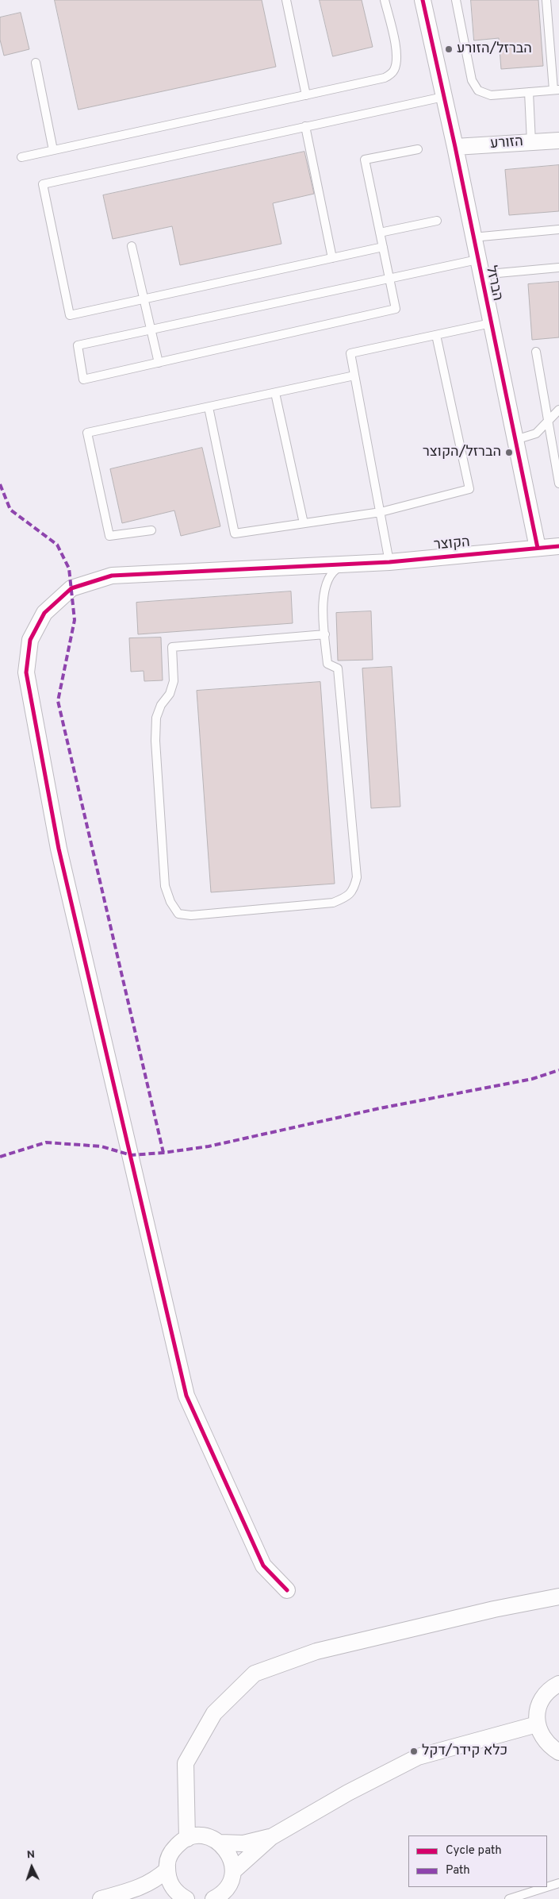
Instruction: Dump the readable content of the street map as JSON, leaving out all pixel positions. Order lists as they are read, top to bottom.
{
  "streets": {
    "street": ["הזורע", "הברזל", "הקוצר"]
  },
  "crossings": [
    ["הזורע", "הברזל"],
    ["הברזל", "הקוצר"]
  ],
  "places": ["הברזל/הזורע", "הברזל/הקוצר", "כלא קידר/דקל"],
  "legend": ["Cycle path", "Path"],
  "north": "top"
}
